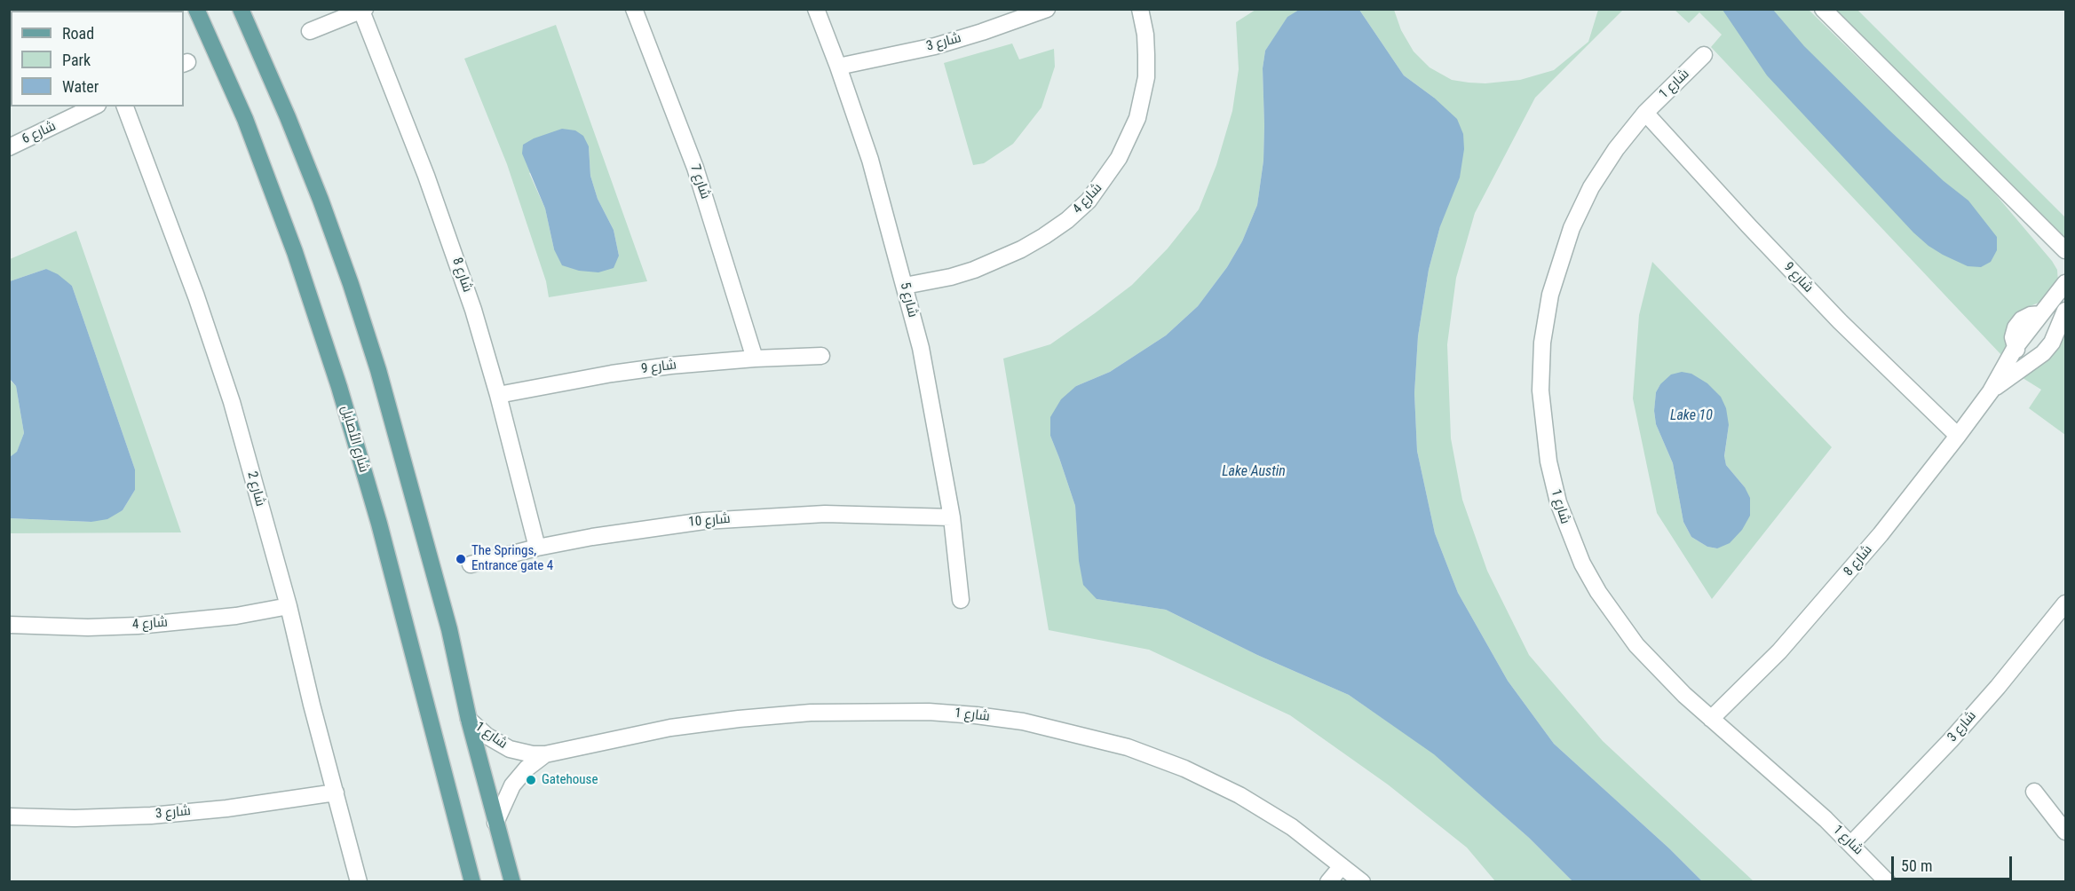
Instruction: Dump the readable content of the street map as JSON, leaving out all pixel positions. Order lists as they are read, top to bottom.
{
  "streets": {
    "main road": ["شارع الأصايل"],
    "street": [
      "شارع 3",
      "شارع 1",
      "شارع 6",
      "شارع 7",
      "شارع 4",
      "شارع 8",
      "شارع 9",
      "شارع 5",
      "شارع 2",
      "شارع 10"
    ]
  },
  "crossings": [
    ["شارع 3", "شارع 1"],
    ["شارع 3", "شارع 5"],
    ["شارع 3", "شارع 2"],
    ["شارع 1", "شارع 8"],
    ["شارع 1", "شارع 9"],
    ["شارع 7", "شارع 9"],
    ["شارع 4", "شارع 5"],
    ["شارع 4", "شارع 2"],
    ["شارع 8", "شارع 9"],
    ["شارع 8", "شارع 10"],
    ["شارع 5", "شارع 10"]
  ],
  "water": ["Lake 10", "Lake Austin"],
  "places": ["The Springs, Entrance gate 4", "Gatehouse"],
  "legend": ["Road", "Park", "Water"],
  "scale_bar": "50 m"
}
